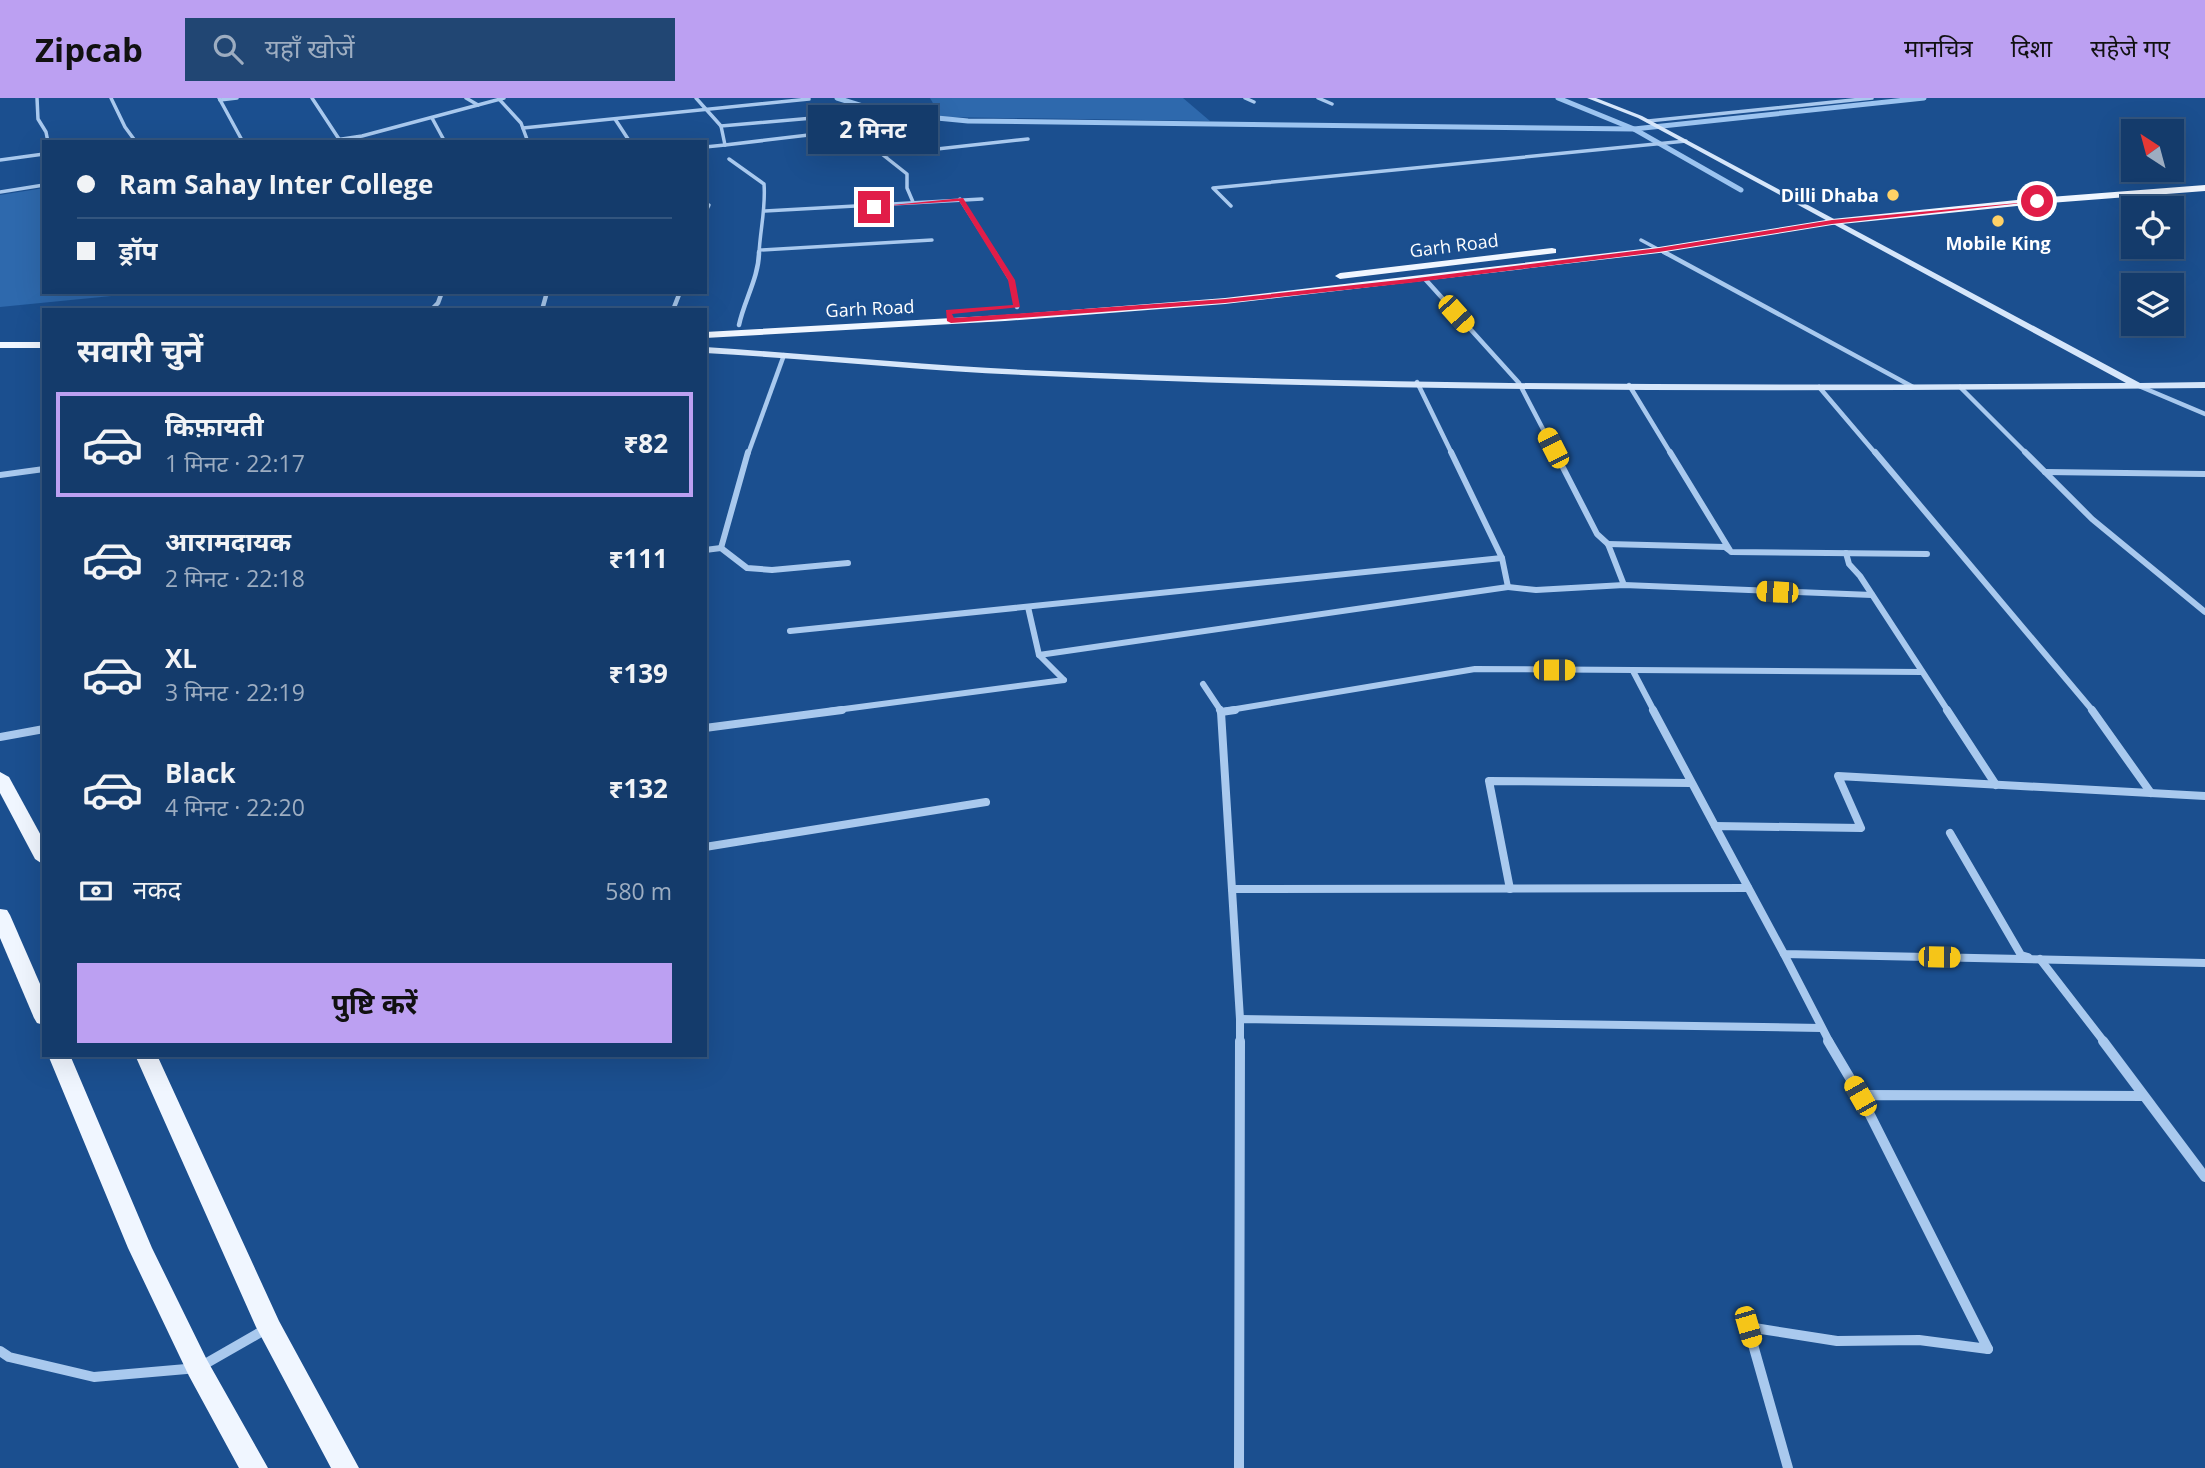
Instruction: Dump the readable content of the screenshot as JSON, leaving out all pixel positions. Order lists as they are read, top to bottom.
{
  "streets": {
    "main road": ["Garh Road"]
  },
  "places": ["Dilli Dhaba", "Mobile King"],
  "north": "top left",
  "page": {
    "header": "Zipcab",
    "search": "यहाँ खोजें",
    "nav": ["मानचित्र", "दिशा", "सहेजे गए"],
    "bubble": "2 मिनट",
    "banner": ["Ram Sahay Inter College", "ड्रॉप"],
    "heading": "सवारी चुनें",
    "list": [
      {
        "name": "किफ़ायती",
        "note": "1 मिनट · 22:17",
        "value": "₹82"
      },
      {
        "name": "आरामदायक",
        "note": "2 मिनट · 22:18",
        "value": "₹111"
      },
      {
        "name": "XL",
        "note": "3 मिनट · 22:19",
        "value": "₹139"
      },
      {
        "name": "Black",
        "note": "4 मिनट · 22:20",
        "value": "₹132"
      }
    ],
    "pay": ["नकद", "580 m"],
    "buttons": "पुष्टि करें"
  }
}
